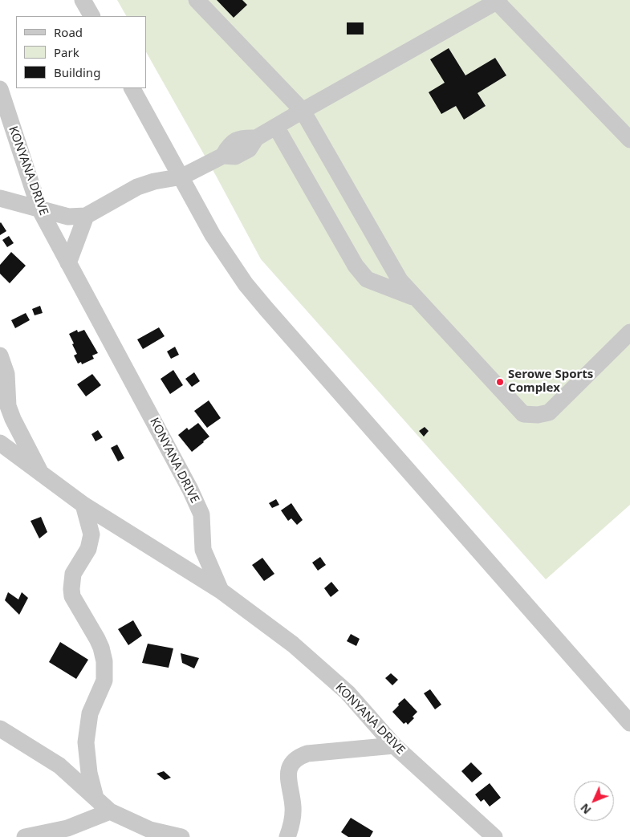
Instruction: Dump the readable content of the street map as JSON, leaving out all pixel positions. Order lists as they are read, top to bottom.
{
  "streets": {
    "street": ["KONYANA DRIVE"]
  },
  "places": ["Serowe Sports Complex"],
  "legend": ["Road", "Park", "Building"],
  "north": "bottom left"
}
